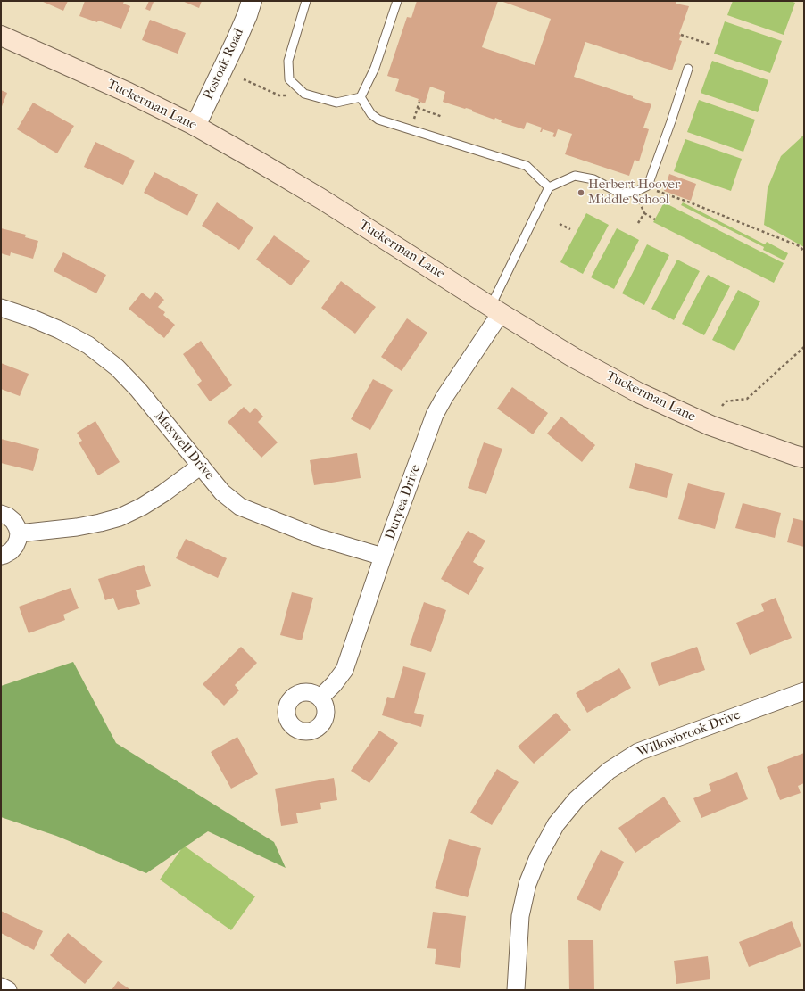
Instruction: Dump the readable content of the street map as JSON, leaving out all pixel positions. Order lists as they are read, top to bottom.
{
  "streets": {
    "main road": ["Tuckerman Lane"],
    "street": [
      "Postoak Road",
      "Maxwell Drive",
      "Duryea Drive",
      "Willowbrook Drive"
    ]
  },
  "crossings": [
    ["Postoak Road", "Tuckerman Lane"],
    ["Tuckerman Lane", "Duryea Drive"],
    ["Maxwell Drive", "Duryea Drive"]
  ],
  "places": ["Herbert Hoover Middle School"]
}
